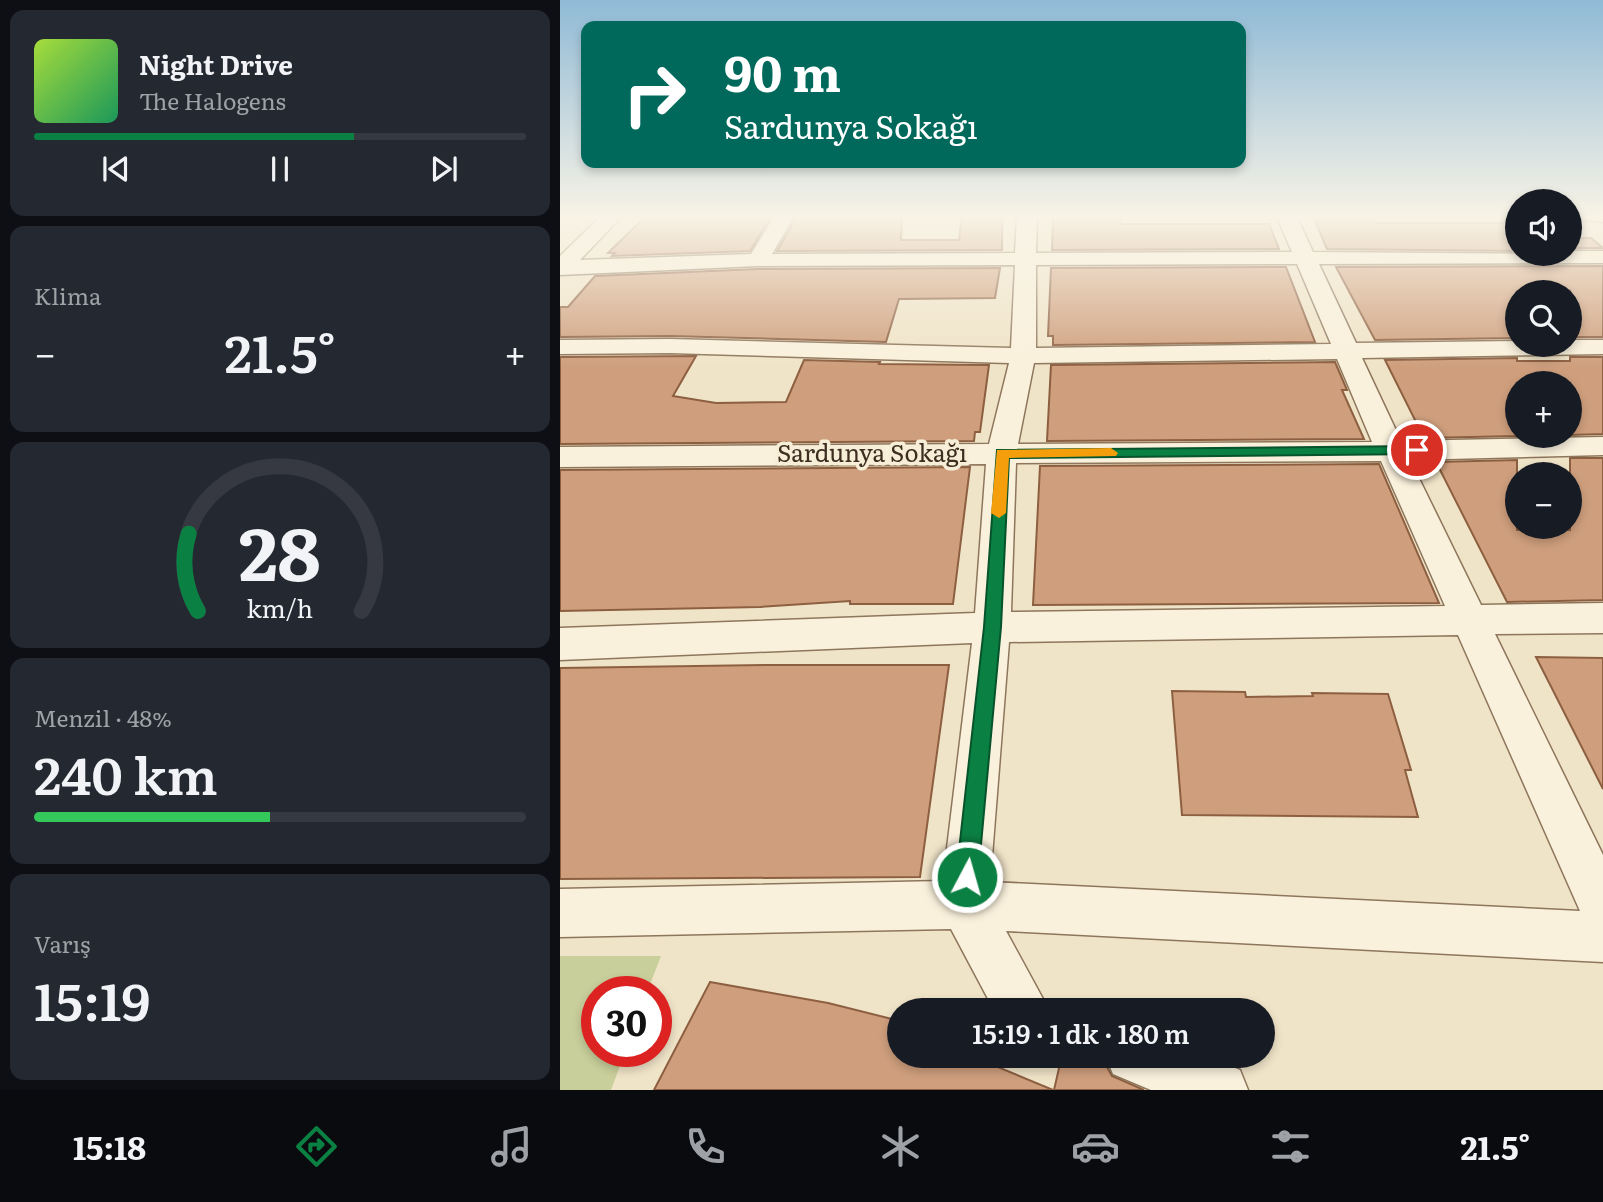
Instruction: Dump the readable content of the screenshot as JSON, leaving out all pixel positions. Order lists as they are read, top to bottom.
{
  "streets": {
    "street": ["Sardunya Sokağı"]
  },
  "page": {
    "turn": ["90 m", "Sardunya Sokağı"],
    "song": ["Night Drive", "The Halogens"],
    "map_buttons": ["+", "−"],
    "tile": [
      "Klima",
      ["Menzil · 48%", "240 km"],
      ["Varış", "15:19"]
    ],
    "heat": ["−", "21.5°", "+"],
    "limit": "30",
    "trip": "15:19 · 1 dk · 180 m",
    "tabs": ["15:18", "21.5°"],
    "gauge": ["28", "km/h"]
  }
}
